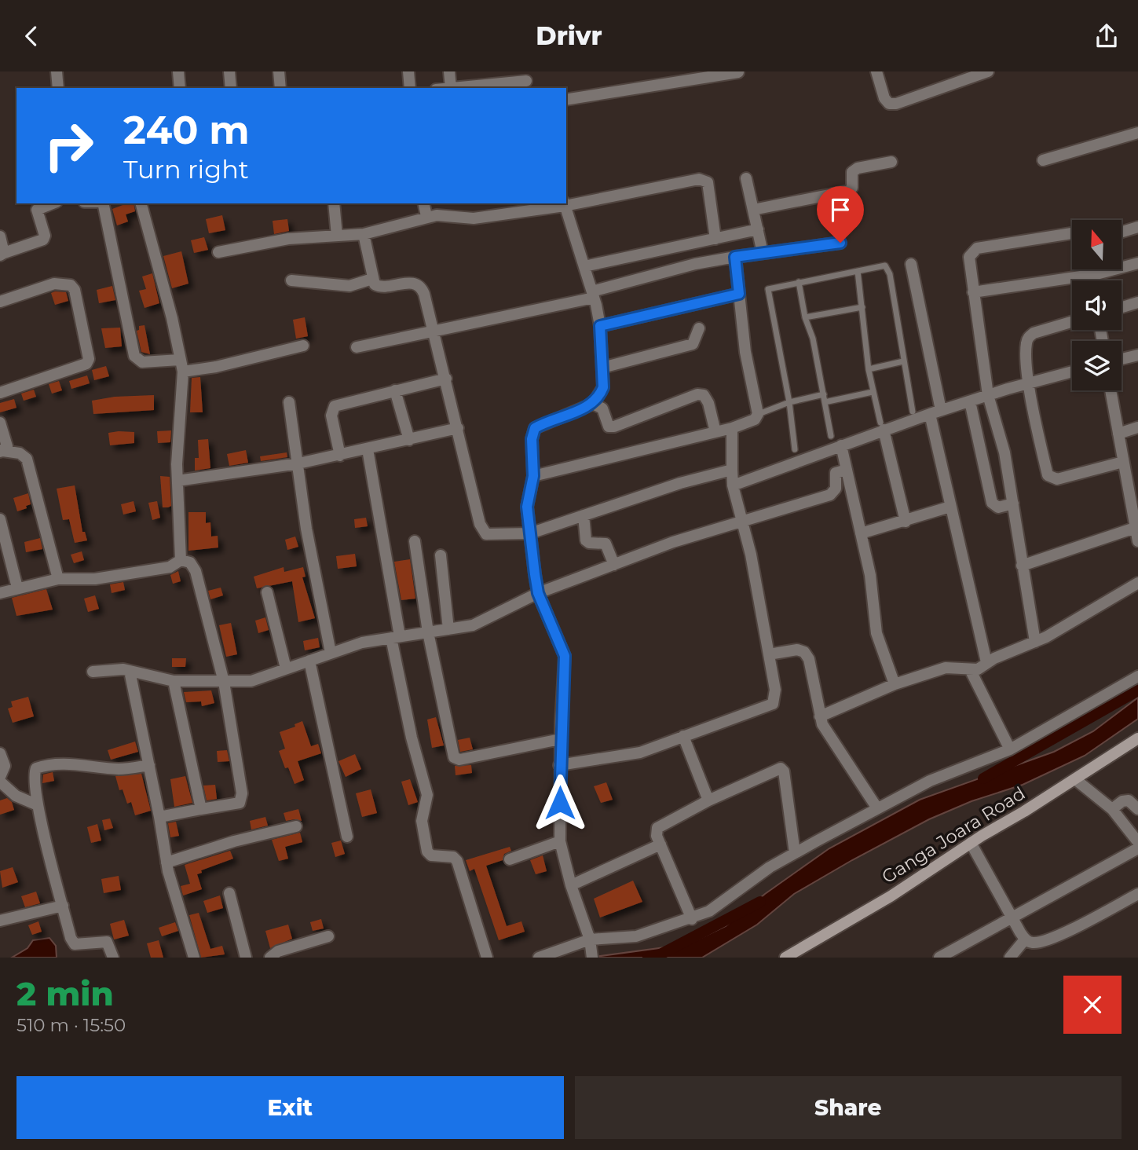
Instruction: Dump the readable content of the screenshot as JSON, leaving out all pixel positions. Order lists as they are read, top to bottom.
{
  "streets": {
    "main road": ["Ganga Joara Road"]
  },
  "north": "top",
  "page": {
    "header": "Drivr",
    "turn": ["240 m", "Turn right"],
    "heading": ["2 min", "510 m · 15:50"],
    "buttons": ["Exit", "Share"]
  }
}
